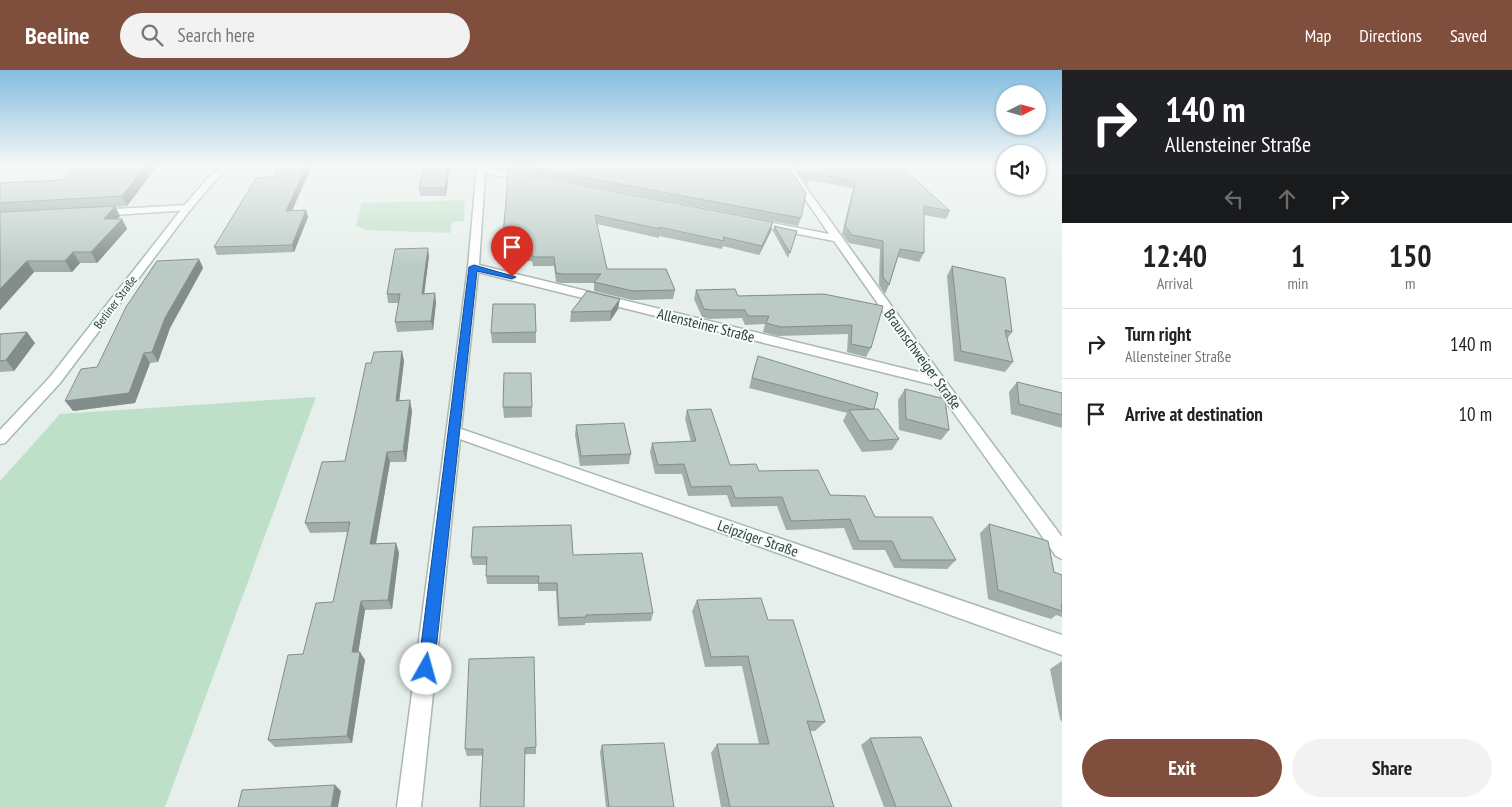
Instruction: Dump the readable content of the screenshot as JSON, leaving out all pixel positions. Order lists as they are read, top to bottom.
{
  "streets": {
    "street": [
      "Berliner Straße",
      "Allensteiner Straße",
      "Braunschweiger Straße",
      "Leipziger Straße"
    ]
  },
  "crossings": [
    ["Allensteiner Straße", "Braunschweiger Straße"]
  ],
  "north": "right",
  "page": {
    "header": "Beeline",
    "search": "Search here",
    "nav": ["Map", "Directions", "Saved"],
    "turn": ["140 m", "Allensteiner Straße"],
    "eta": [
      "12:40",
      "Arrival",
      "1",
      "min",
      "150",
      "m"
    ],
    "list": [
      {
        "name": "Turn right",
        "note": "Allensteiner Straße",
        "value": "140 m"
      },
      {
        "name": "Arrive at destination",
        "value": "10 m"
      }
    ],
    "buttons": ["Exit", "Share"]
  }
}
